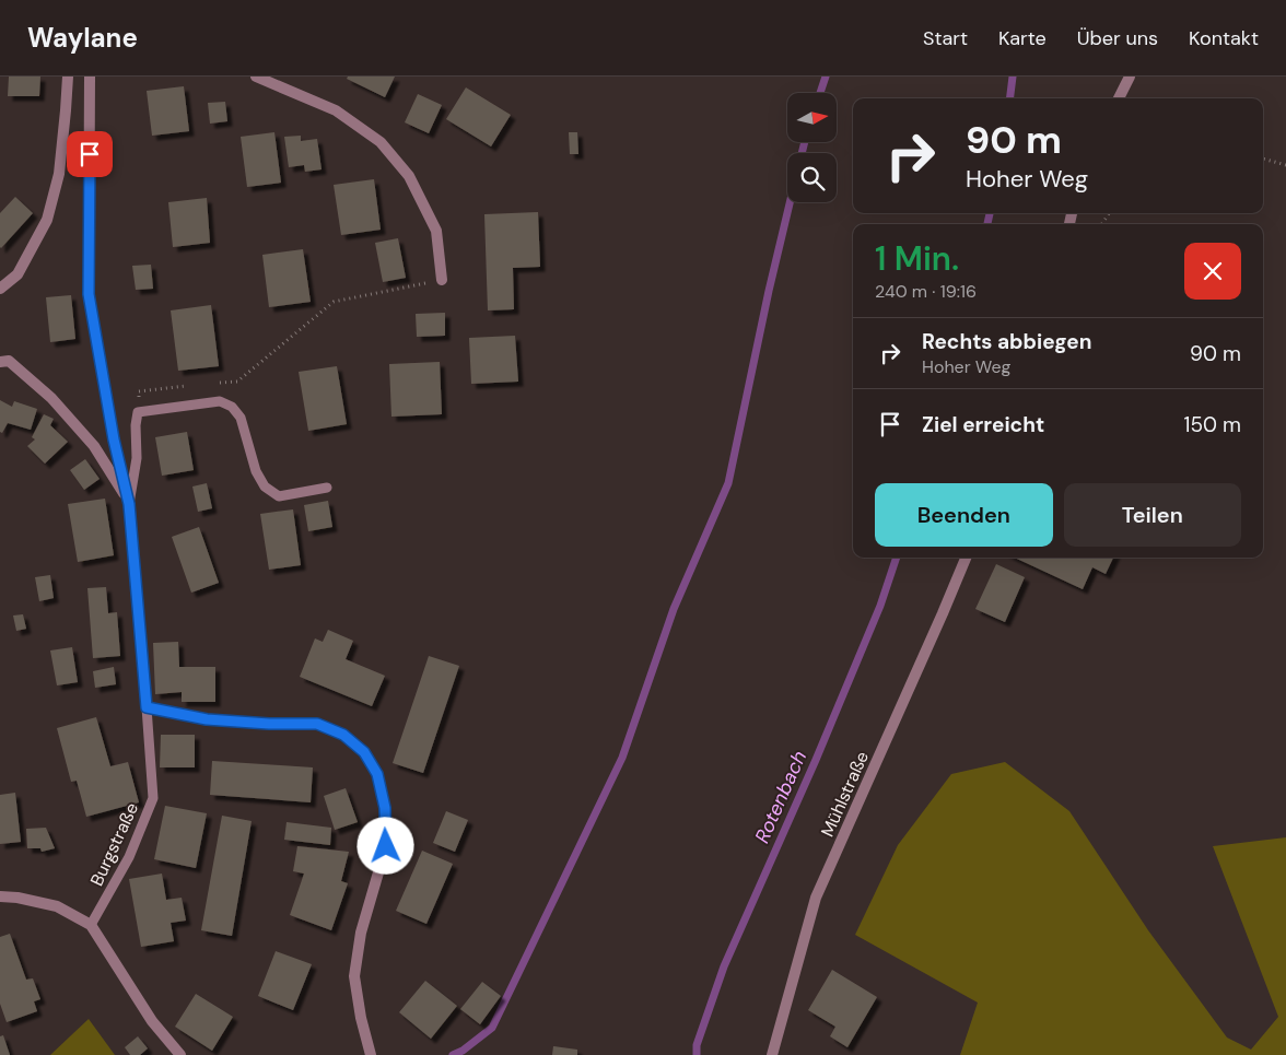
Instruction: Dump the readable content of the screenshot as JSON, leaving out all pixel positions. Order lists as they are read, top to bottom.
{
  "streets": {
    "street": ["Mühlstraße"],
    "lane": ["Burgstraße"]
  },
  "water": ["Rotenbach"],
  "north": "right",
  "page": {
    "header": "Waylane",
    "nav": [
      "Start",
      "Karte",
      "Über uns",
      "Kontakt"
    ],
    "turn": ["90 m", "Hoher Weg"],
    "heading": ["1 Min.", "240 m · 19:16"],
    "list": [
      {
        "name": "Rechts abbiegen",
        "note": "Hoher Weg",
        "value": "90 m"
      },
      {
        "name": "Ziel erreicht",
        "value": "150 m"
      }
    ],
    "buttons": ["Beenden", "Teilen"]
  }
}
